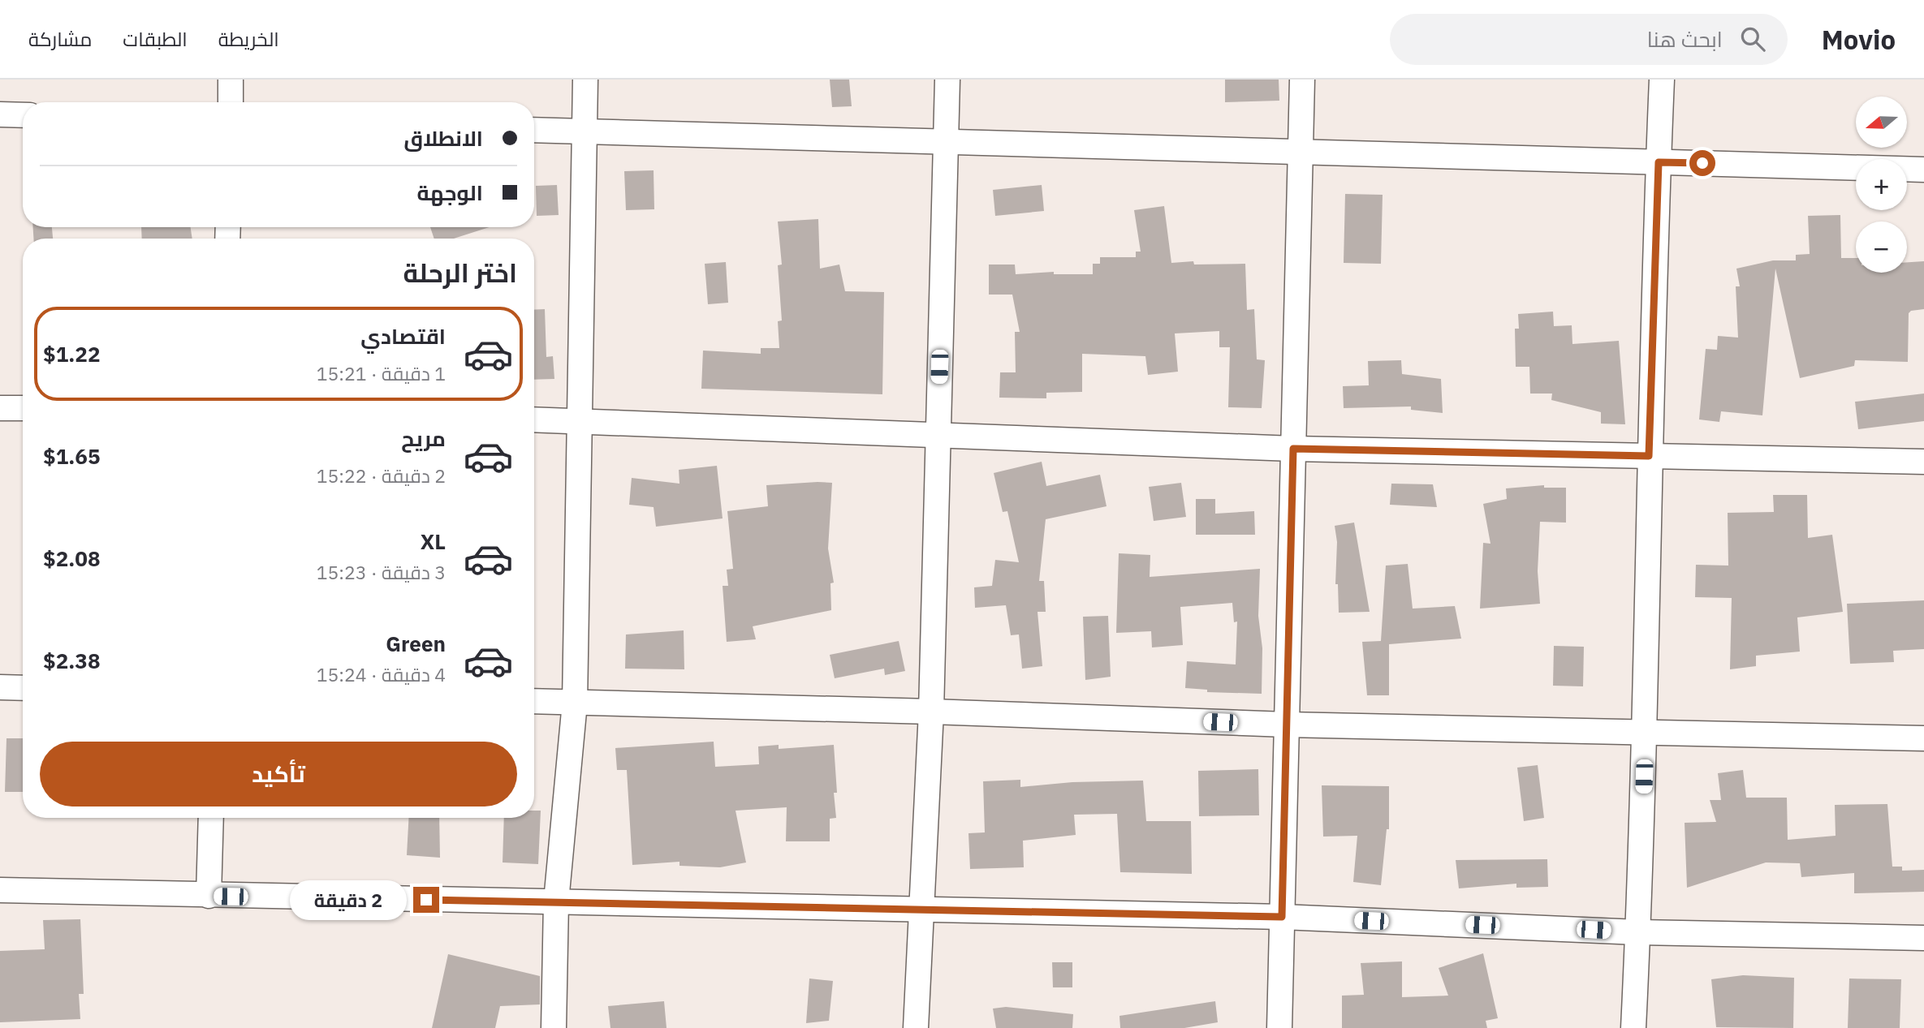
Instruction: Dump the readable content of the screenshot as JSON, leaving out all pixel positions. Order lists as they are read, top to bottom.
{
  "north": "left",
  "page": {
    "header": "Movio",
    "search": "ابحث هنا",
    "nav": ["الخريطة", "الطبقات", "مشاركة"],
    "map_buttons": ["+", "−"],
    "banner": ["الانطلاق", "الوجهة"],
    "heading": "اختر الرحلة",
    "list": [
      {
        "name": "اقتصادي",
        "note": "1 دقيقة · 15:21",
        "value": "$1.22"
      },
      {
        "name": "مريح",
        "note": "2 دقيقة · 15:22",
        "value": "$1.65"
      },
      {
        "name": "XL",
        "note": "3 دقيقة · 15:23",
        "value": "$2.08"
      },
      {
        "name": "Green",
        "note": "4 دقيقة · 15:24",
        "value": "$2.38"
      }
    ],
    "buttons": "تأكيد",
    "bubble": "2 دقيقة"
  }
}
